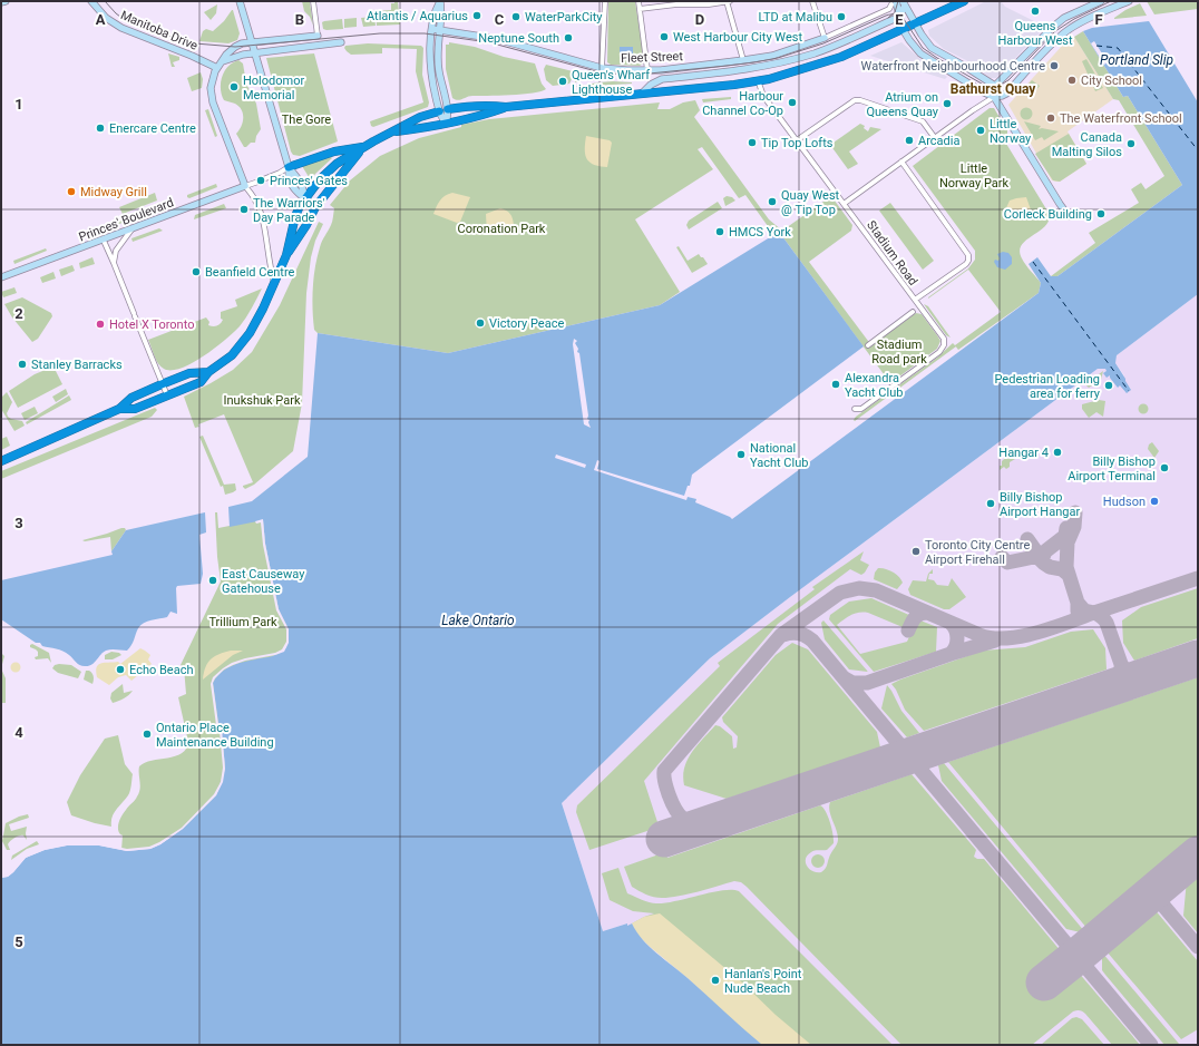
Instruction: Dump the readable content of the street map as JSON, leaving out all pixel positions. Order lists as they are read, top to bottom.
{
  "streets": {
    "street": [
      "Manitoba Drive",
      "Fleet Street",
      "Princes' Boulevard",
      "Stadium Road"
    ]
  },
  "districts": ["Bathurst Quay"],
  "water": ["Portland Slip", "Lake Ontario"],
  "parks": [
    "The Gore",
    "Little Norway Park",
    "Coronation Park",
    "Stadium Road park",
    "Inukshuk Park",
    "Trillium Park"
  ],
  "places": [
    "Queens Harbour West",
    "Atlantis / Aquarius",
    "WaterParkCity",
    "LTD at Malibu",
    "West Harbour City West",
    "Neptune South",
    "Waterfront Neighbourhood Centre",
    "City School",
    "Queen's Wharf Lighthouse",
    "Holodomor Memorial",
    "Harbour Channel Co-Op",
    "Atrium on Queens Quay",
    "The Waterfront School",
    "Enercare Centre",
    "Little Norway",
    "Arcadia",
    "Tip Top Lofts",
    "Canada Malting Silos",
    "Princes' Gates",
    "Midway Grill",
    "Quay West @ Tip Top",
    "The Warriors' Day Parade",
    "Corleck Building",
    "HMCS York",
    "Beanfield Centre",
    "Victory Peace",
    "Hotel X Toronto",
    "Stanley Barracks",
    "Alexandra Yacht Club",
    "Pedestrian Loading area for ferry",
    "Hangar 4",
    "National Yacht Club",
    "Billy Bishop Airport Terminal",
    "Hudson",
    "Billy Bishop Airport Hangar",
    "Toronto City Centre Airport Firehall",
    "East Causeway Gatehouse",
    "Echo Beach",
    "Ontario Place Maintenance Building",
    "Hanlan's Point Nude Beach"
  ],
  "grid": {
    "columns": [
      "A",
      "B",
      "C",
      "D",
      "E",
      "F"
    ],
    "rows": [
      "1",
      "2",
      "3",
      "4",
      "5"
    ]
  }
}
